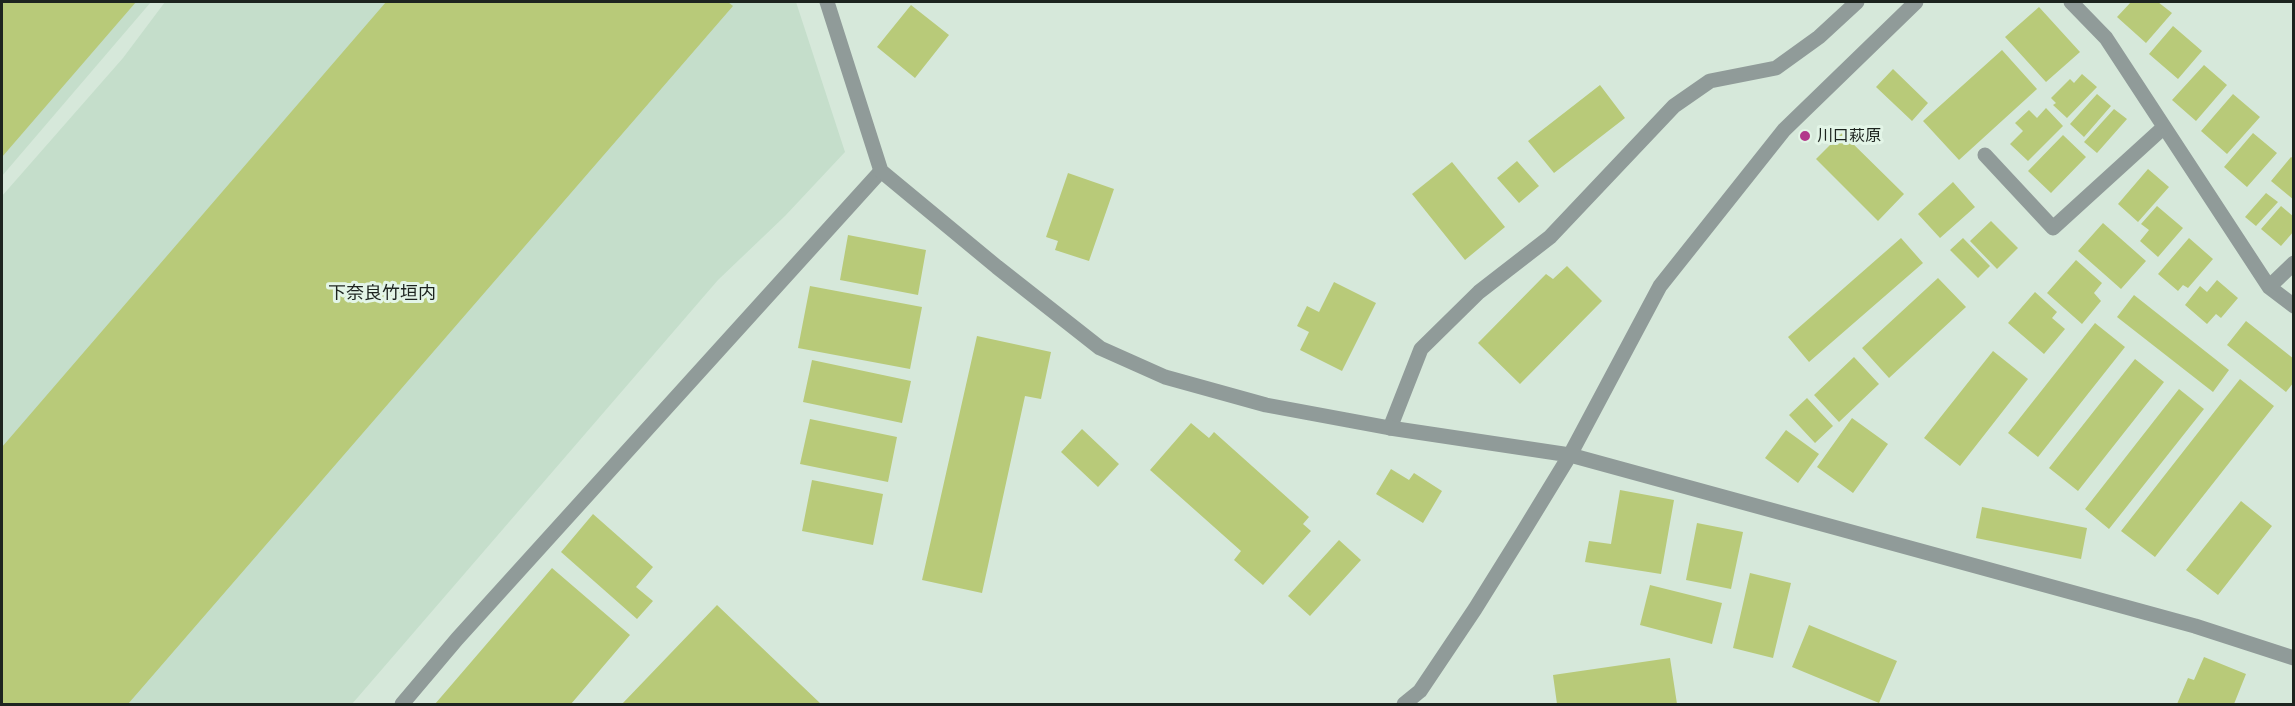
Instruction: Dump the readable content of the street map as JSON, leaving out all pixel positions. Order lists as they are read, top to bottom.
{
  "districts": ["下奈良竹垣内"],
  "places": ["川口萩原"]
}
